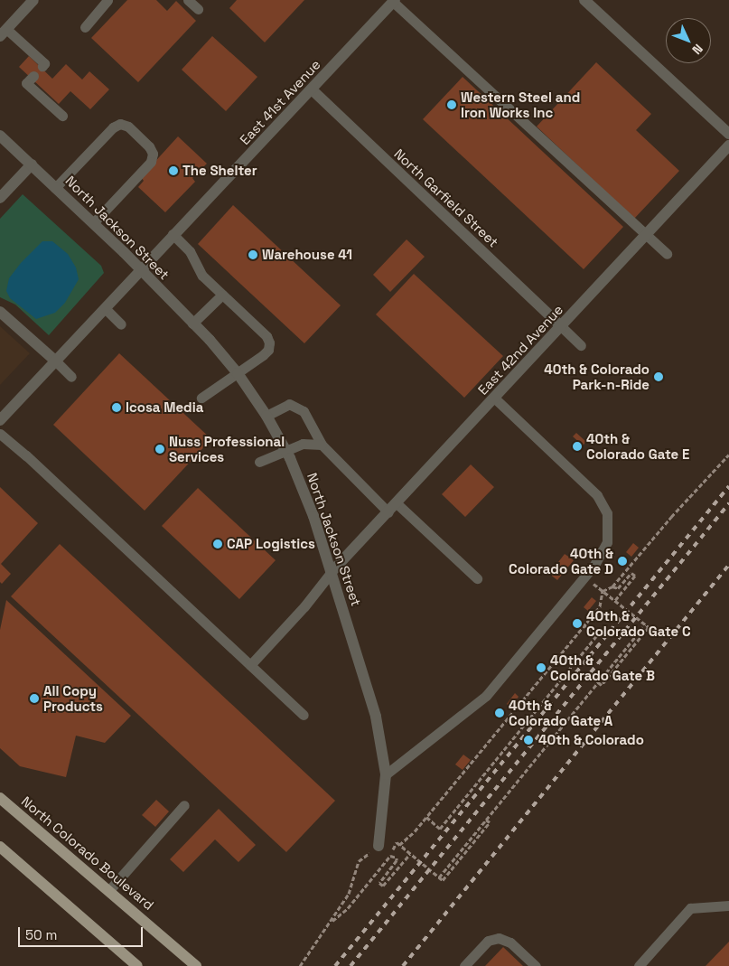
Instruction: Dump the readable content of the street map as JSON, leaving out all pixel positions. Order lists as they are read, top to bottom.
{
  "streets": {
    "main road": ["North Colorado Boulevard"],
    "street": [
      "East 41st Avenue",
      "North Garfield Street",
      "North Jackson Street",
      "East 42nd Avenue"
    ]
  },
  "crossings": [
    ["East 41st Avenue", "North Garfield Street"],
    ["East 41st Avenue", "North Jackson Street"],
    ["North Garfield Street", "East 42nd Avenue"],
    ["North Jackson Street", "East 42nd Avenue"]
  ],
  "places": [
    "Western Steel and Iron Works Inc",
    "The Shelter",
    "Warehouse 41",
    "40th & Colorado Park-n-Ride",
    "Icosa Media",
    "40th & Colorado Gate E",
    "Nuss Professional Services",
    "CAP Logistics",
    "40th & Colorado Gate D",
    "40th & Colorado Gate C",
    "40th & Colorado Gate B",
    "All Copy Products",
    "40th & Colorado Gate A",
    "40th & Colorado"
  ],
  "scale_bar": "50 m",
  "north": "bottom right"
}
